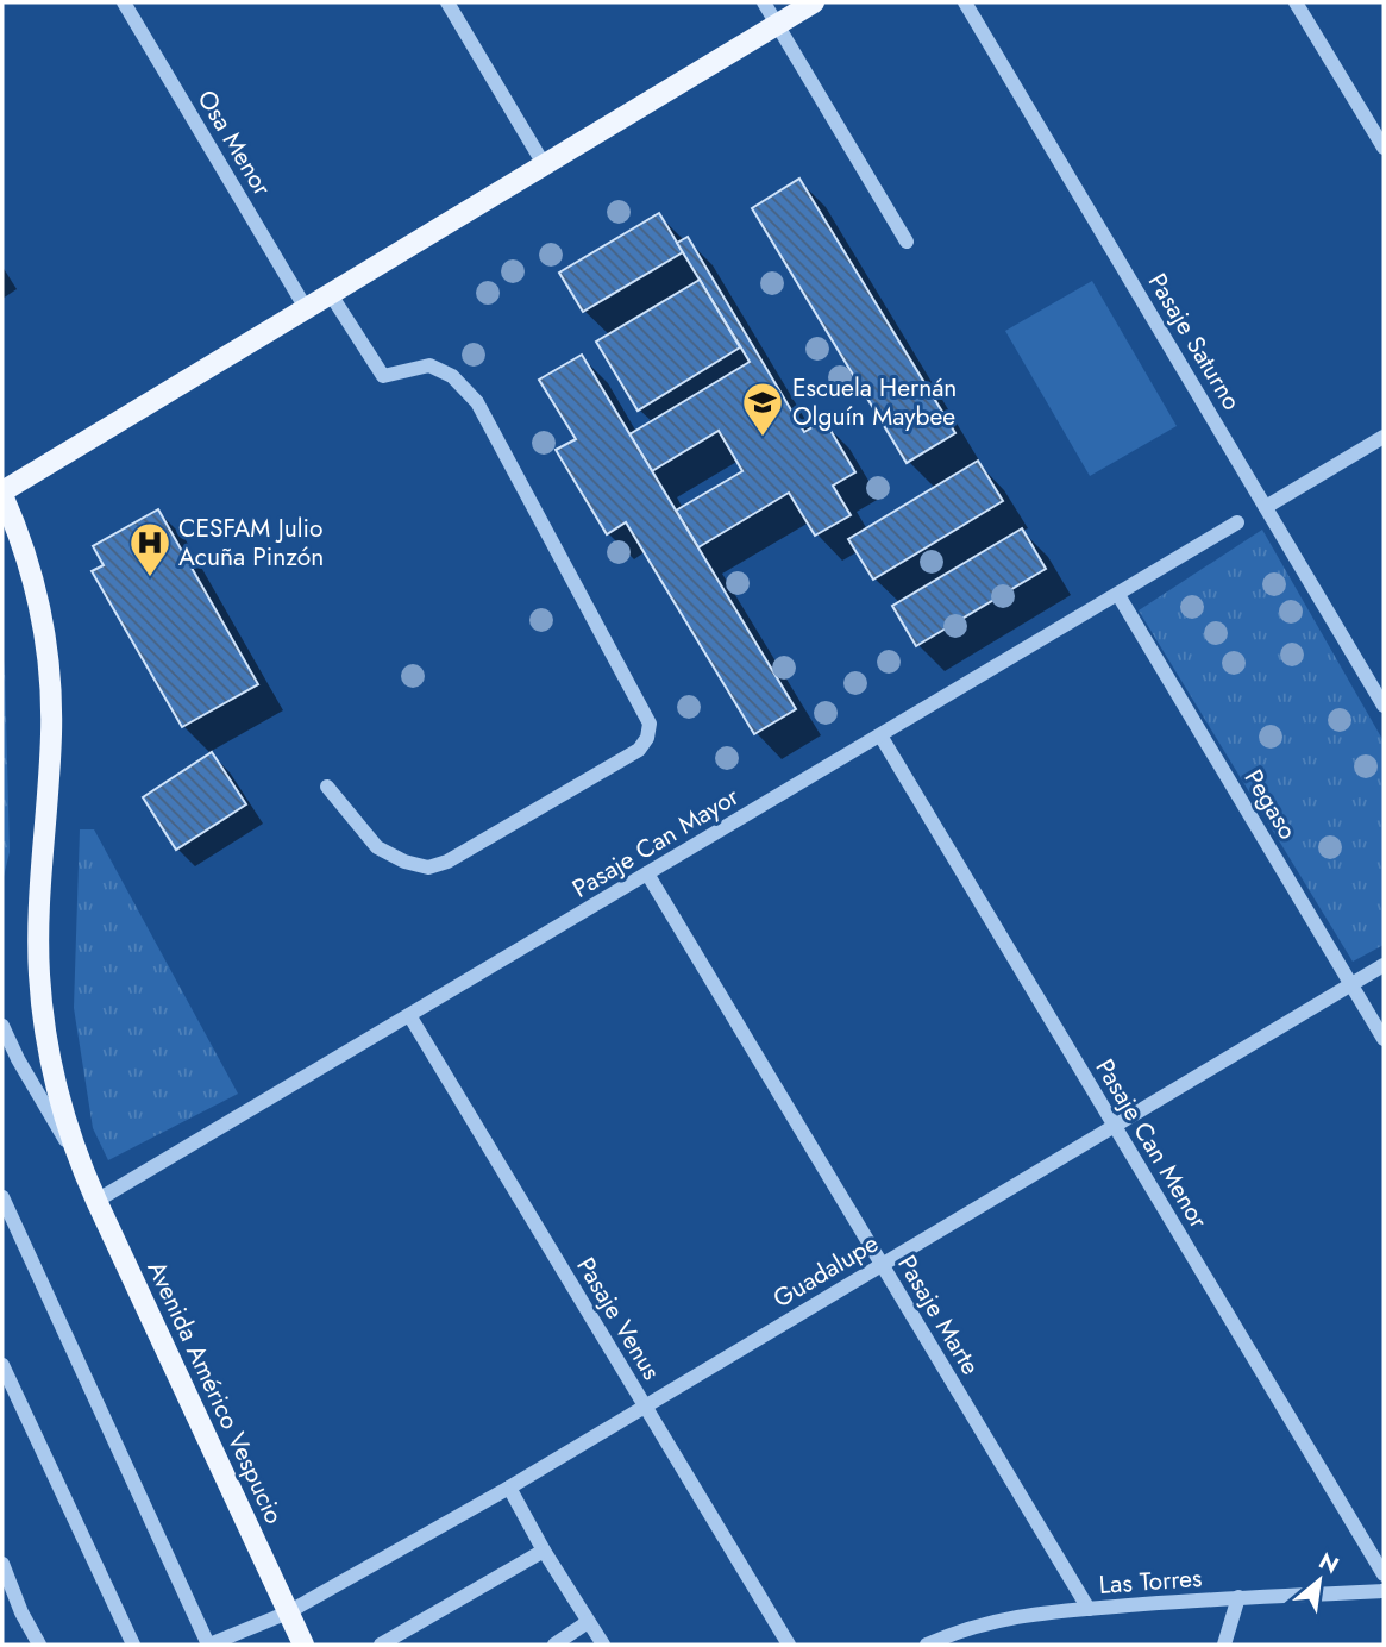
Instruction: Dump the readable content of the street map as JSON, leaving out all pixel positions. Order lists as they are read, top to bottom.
{
  "streets": {
    "main road": ["Avenida Américo Vespucio"],
    "street": [
      "Osa Menor",
      "Pasaje Saturno",
      "Pegaso",
      "Pasaje Can Mayor",
      "Pasaje Can Menor",
      "Guadalupe",
      "Pasaje Marte",
      "Pasaje Venus",
      "Las Torres"
    ]
  },
  "crossings": [
    ["Pegaso", "Pasaje Can Mayor"],
    ["Pegaso", "Guadalupe"],
    ["Pasaje Can Mayor", "Pasaje Can Menor"],
    ["Pasaje Can Mayor", "Pasaje Marte"],
    ["Pasaje Can Mayor", "Pasaje Venus"],
    ["Pasaje Can Mayor", "Avenida Américo Vespucio"],
    ["Pasaje Can Menor", "Guadalupe"],
    ["Guadalupe", "Pasaje Marte"],
    ["Guadalupe", "Pasaje Venus"],
    ["Guadalupe", "Avenida Américo Vespucio"],
    ["Pasaje Marte", "Las Torres"]
  ],
  "places": {
    "school or university": ["Escuela Hernán Olguín Maybee"],
    "hospital": ["CESFAM Julio Acuña Pinzón"]
  },
  "north": "top right"
}
